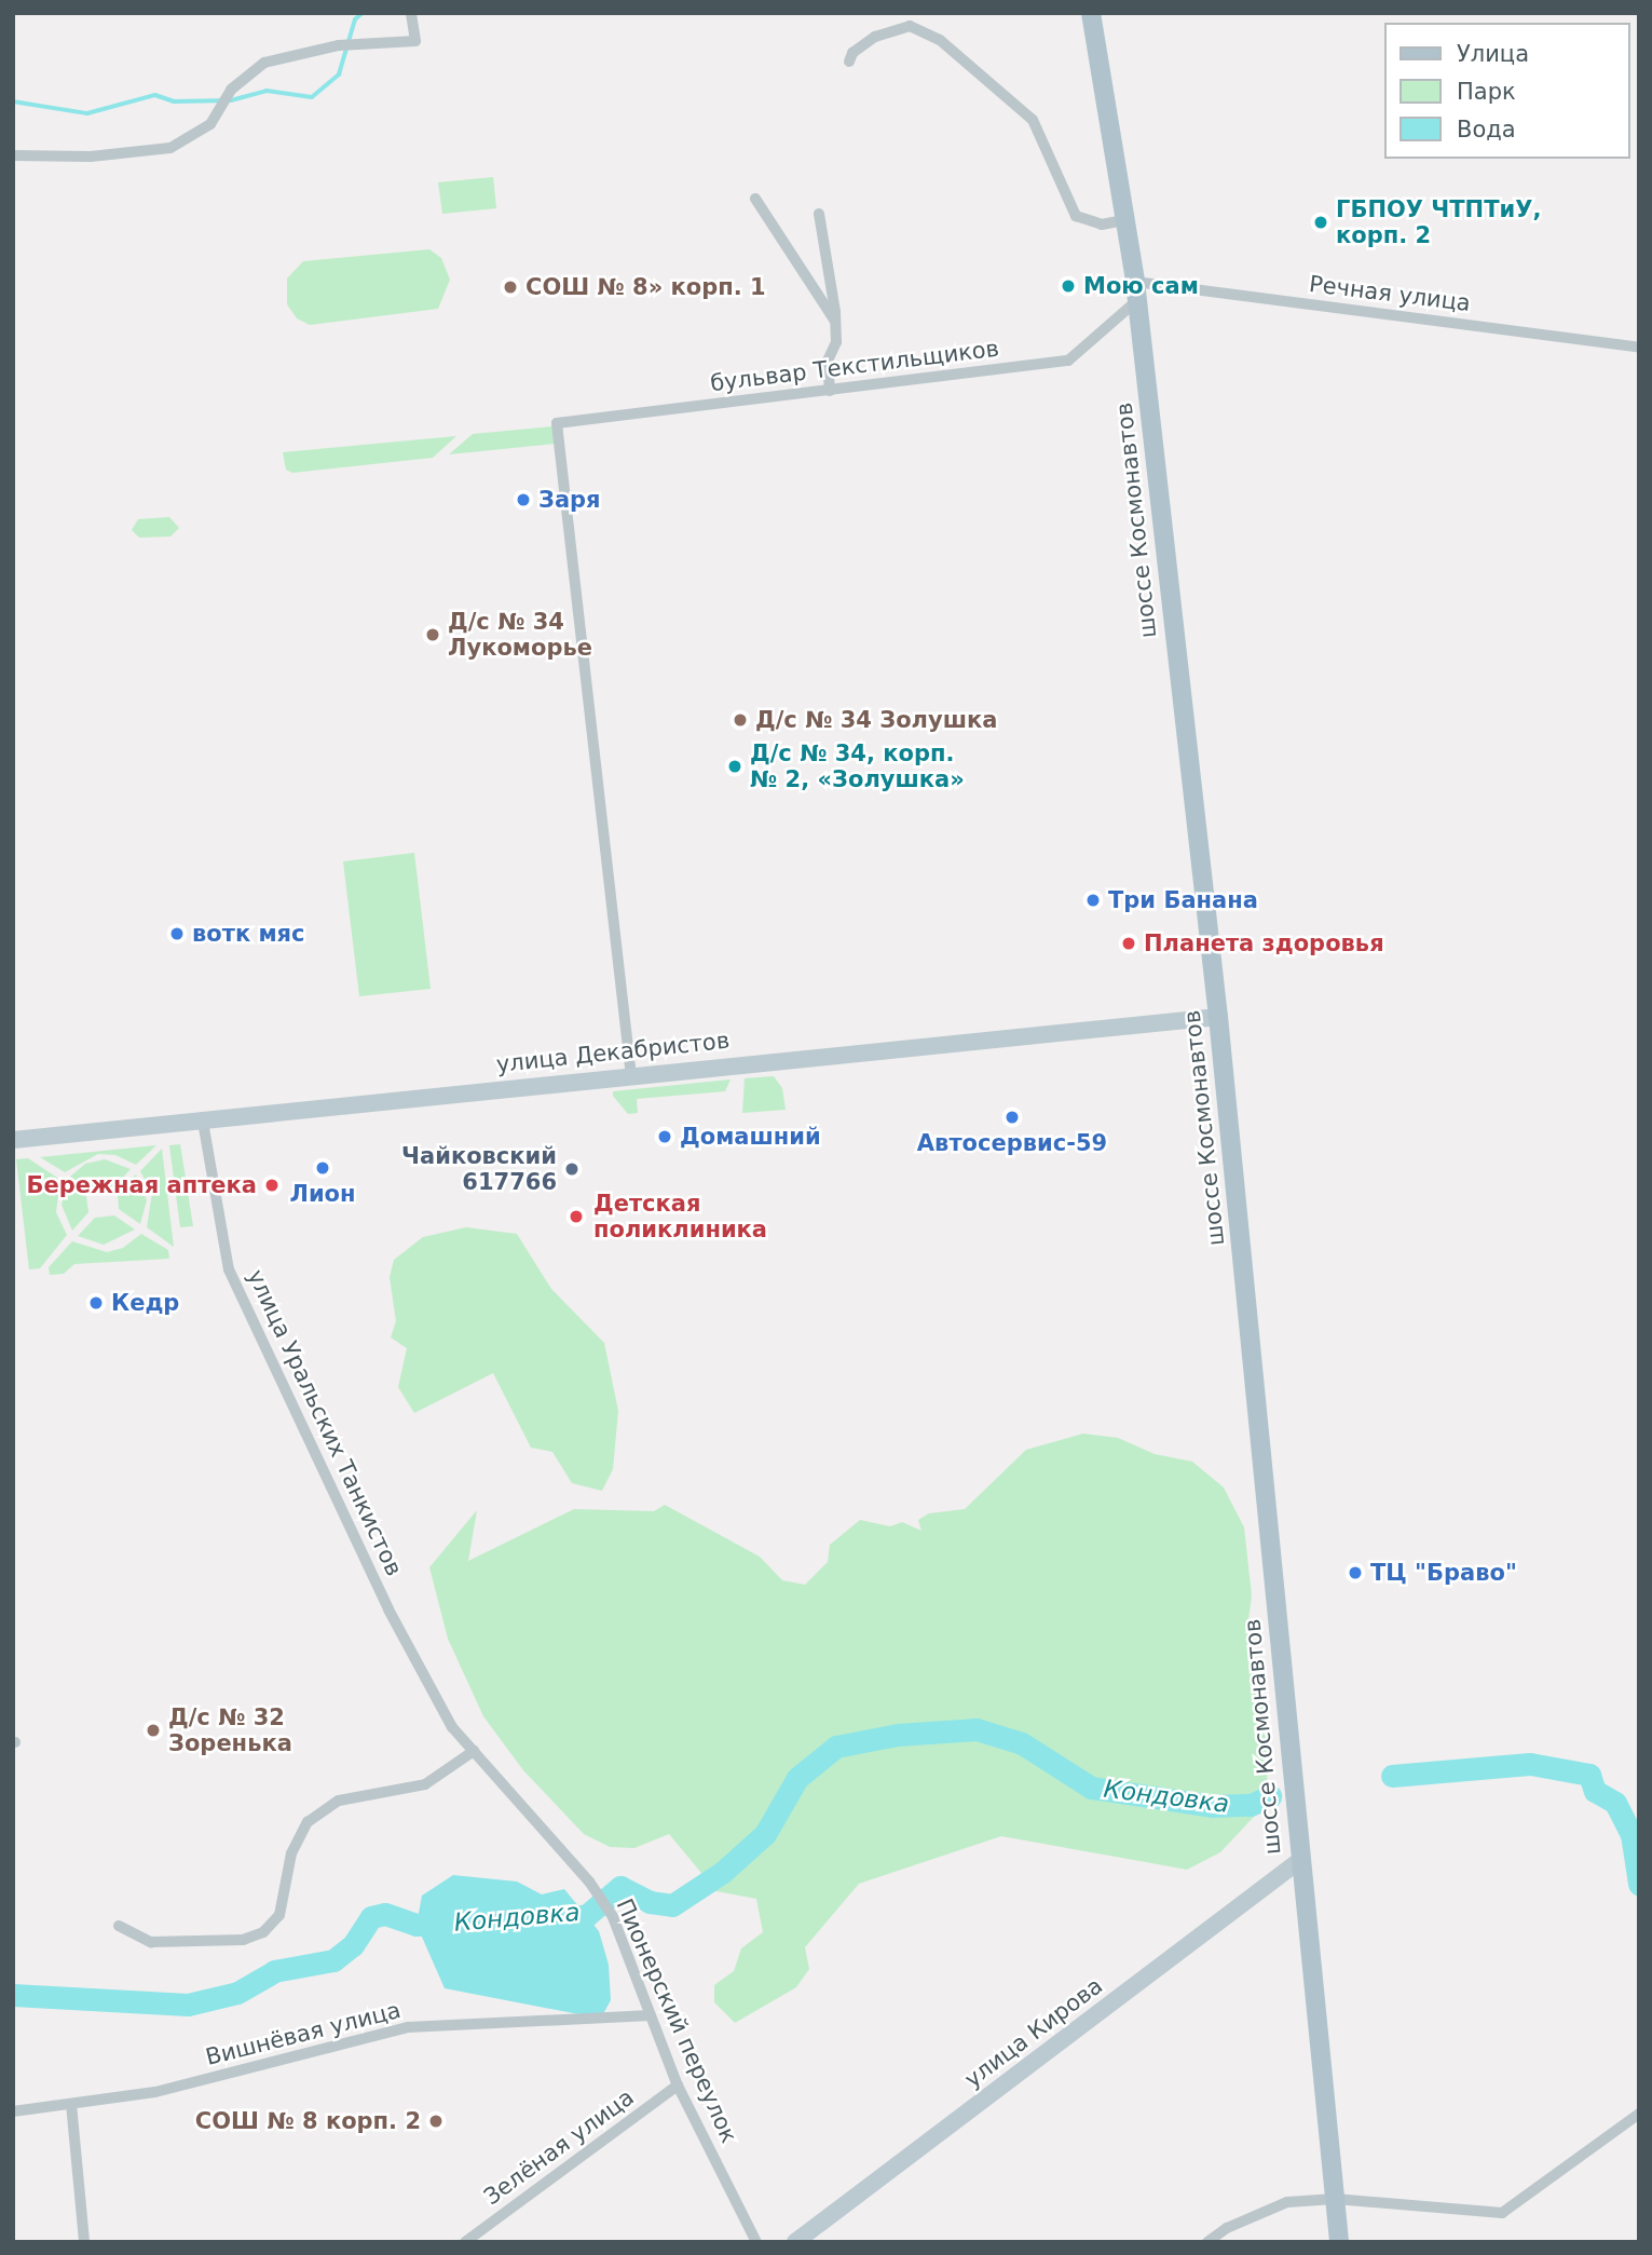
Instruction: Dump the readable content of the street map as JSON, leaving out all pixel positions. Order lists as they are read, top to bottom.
{
  "streets": {
    "main road": ["шоссе Космонавтов"],
    "street": [
      "Речная улица",
      "бульвар Текстильщиков",
      "улица Декабристов",
      "улица Уральских Танкистов",
      "Пионерский переулок",
      "улица Кирова",
      "Вишнёвая улица",
      "Зелёная улица"
    ]
  },
  "crossings": [
    ["Речная улица", "бульвар Текстильщиков"],
    ["Речная улица", "шоссе Космонавтов"],
    ["бульвар Текстильщиков", "шоссе Космонавтов"],
    ["бульвар Текстильщиков", "улица Декабристов"],
    ["шоссе Космонавтов", "улица Декабристов"],
    ["шоссе Космонавтов", "улица Кирова"],
    ["улица Декабристов", "улица Уральских Танкистов"],
    ["улица Уральских Танкистов", "Пионерский переулок"],
    ["Пионерский переулок", "Вишнёвая улица"],
    ["Пионерский переулок", "Зелёная улица"]
  ],
  "water": ["Кондовка"],
  "places": [
    "ГБПОУ ЧТПТиУ, корп. 2",
    "Мою сам",
    "СОШ № 8» корп. 1",
    "Заря",
    "Д/с № 34 Лукоморье",
    "Д/с № 34 Золушка",
    "Д/с № 34, корп. № 2, «Золушка»",
    "Три Банана",
    "вотк мяс",
    "Планета здоровья",
    "Автосервис-59",
    "Домашний",
    "Лион",
    "Чайковский 617766",
    "Бережная аптека",
    "Детская поликлиника",
    "Кедр",
    "ТЦ \"Браво\"",
    "Д/с № 32 Зоренька",
    "СОШ № 8 корп. 2"
  ],
  "legend": ["Улица", "Парк", "Вода"]
}
